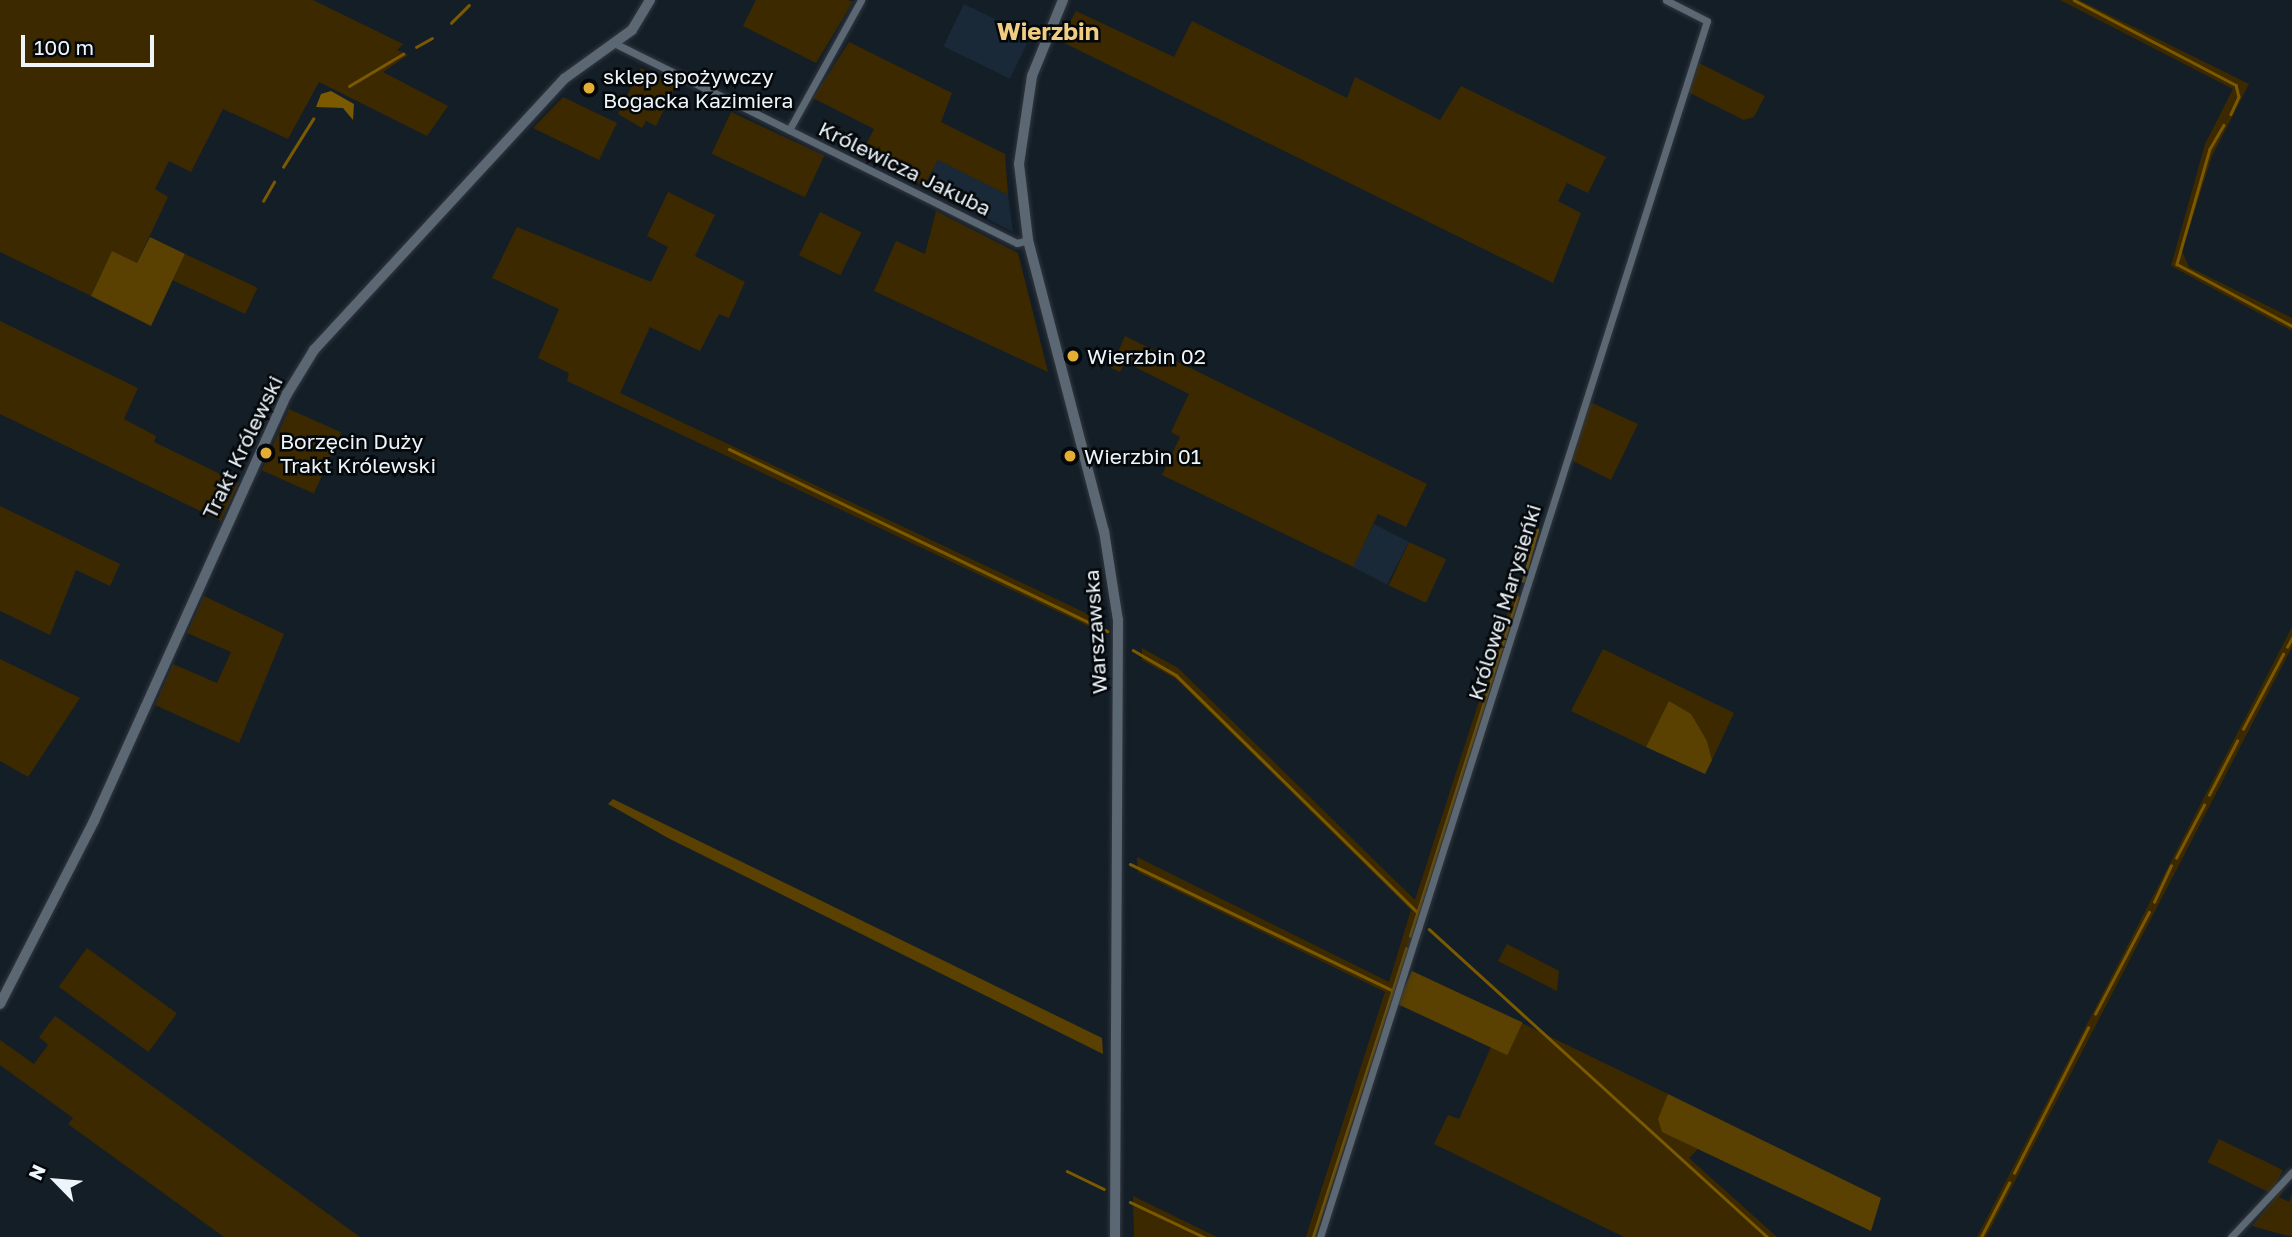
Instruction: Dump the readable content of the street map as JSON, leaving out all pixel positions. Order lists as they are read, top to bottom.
{
  "streets": {
    "main road": ["Trakt Królewski", "Warszawska"],
    "street": ["Królewicza Jakuba", "Królowej Marysieńki"]
  },
  "crossings": [
    ["Królewicza Jakuba", "Trakt Królewski"],
    ["Królewicza Jakuba", "Warszawska"]
  ],
  "districts": ["Wierzbin"],
  "places": [
    "sklep spożywczy Bogacka Kazimiera",
    "Wierzbin 02",
    "Borzęcin Duży Trakt Królewski",
    "Wierzbin 01"
  ],
  "scale_bar": "100 m",
  "north": "top left"
}
